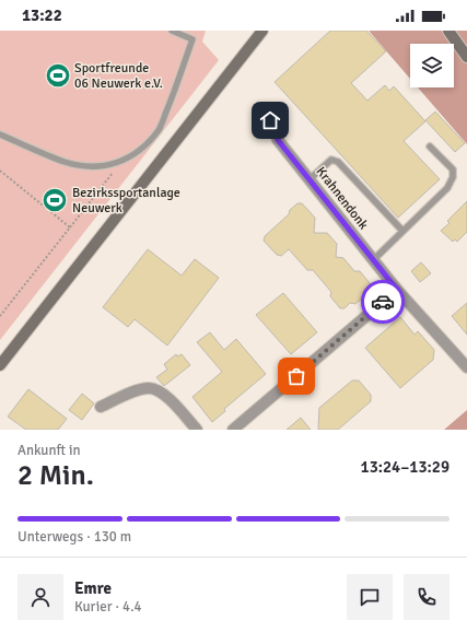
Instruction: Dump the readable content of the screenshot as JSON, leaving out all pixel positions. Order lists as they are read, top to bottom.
{
  "streets": {
    "street": ["Krahnendonk"]
  },
  "places": {
    "sports": ["Sportfreunde 06 Neuwerk e.V.", "Bezirkssportanlage Neuwerk"]
  },
  "page": {
    "status": "13:22",
    "heading": ["2 Min.", "Ankunft in", "13:24–13:29"],
    "panel": ["Emre", "Kurier · 4.4"],
    "bar": "Unterwegs · 130 m"
  }
}
